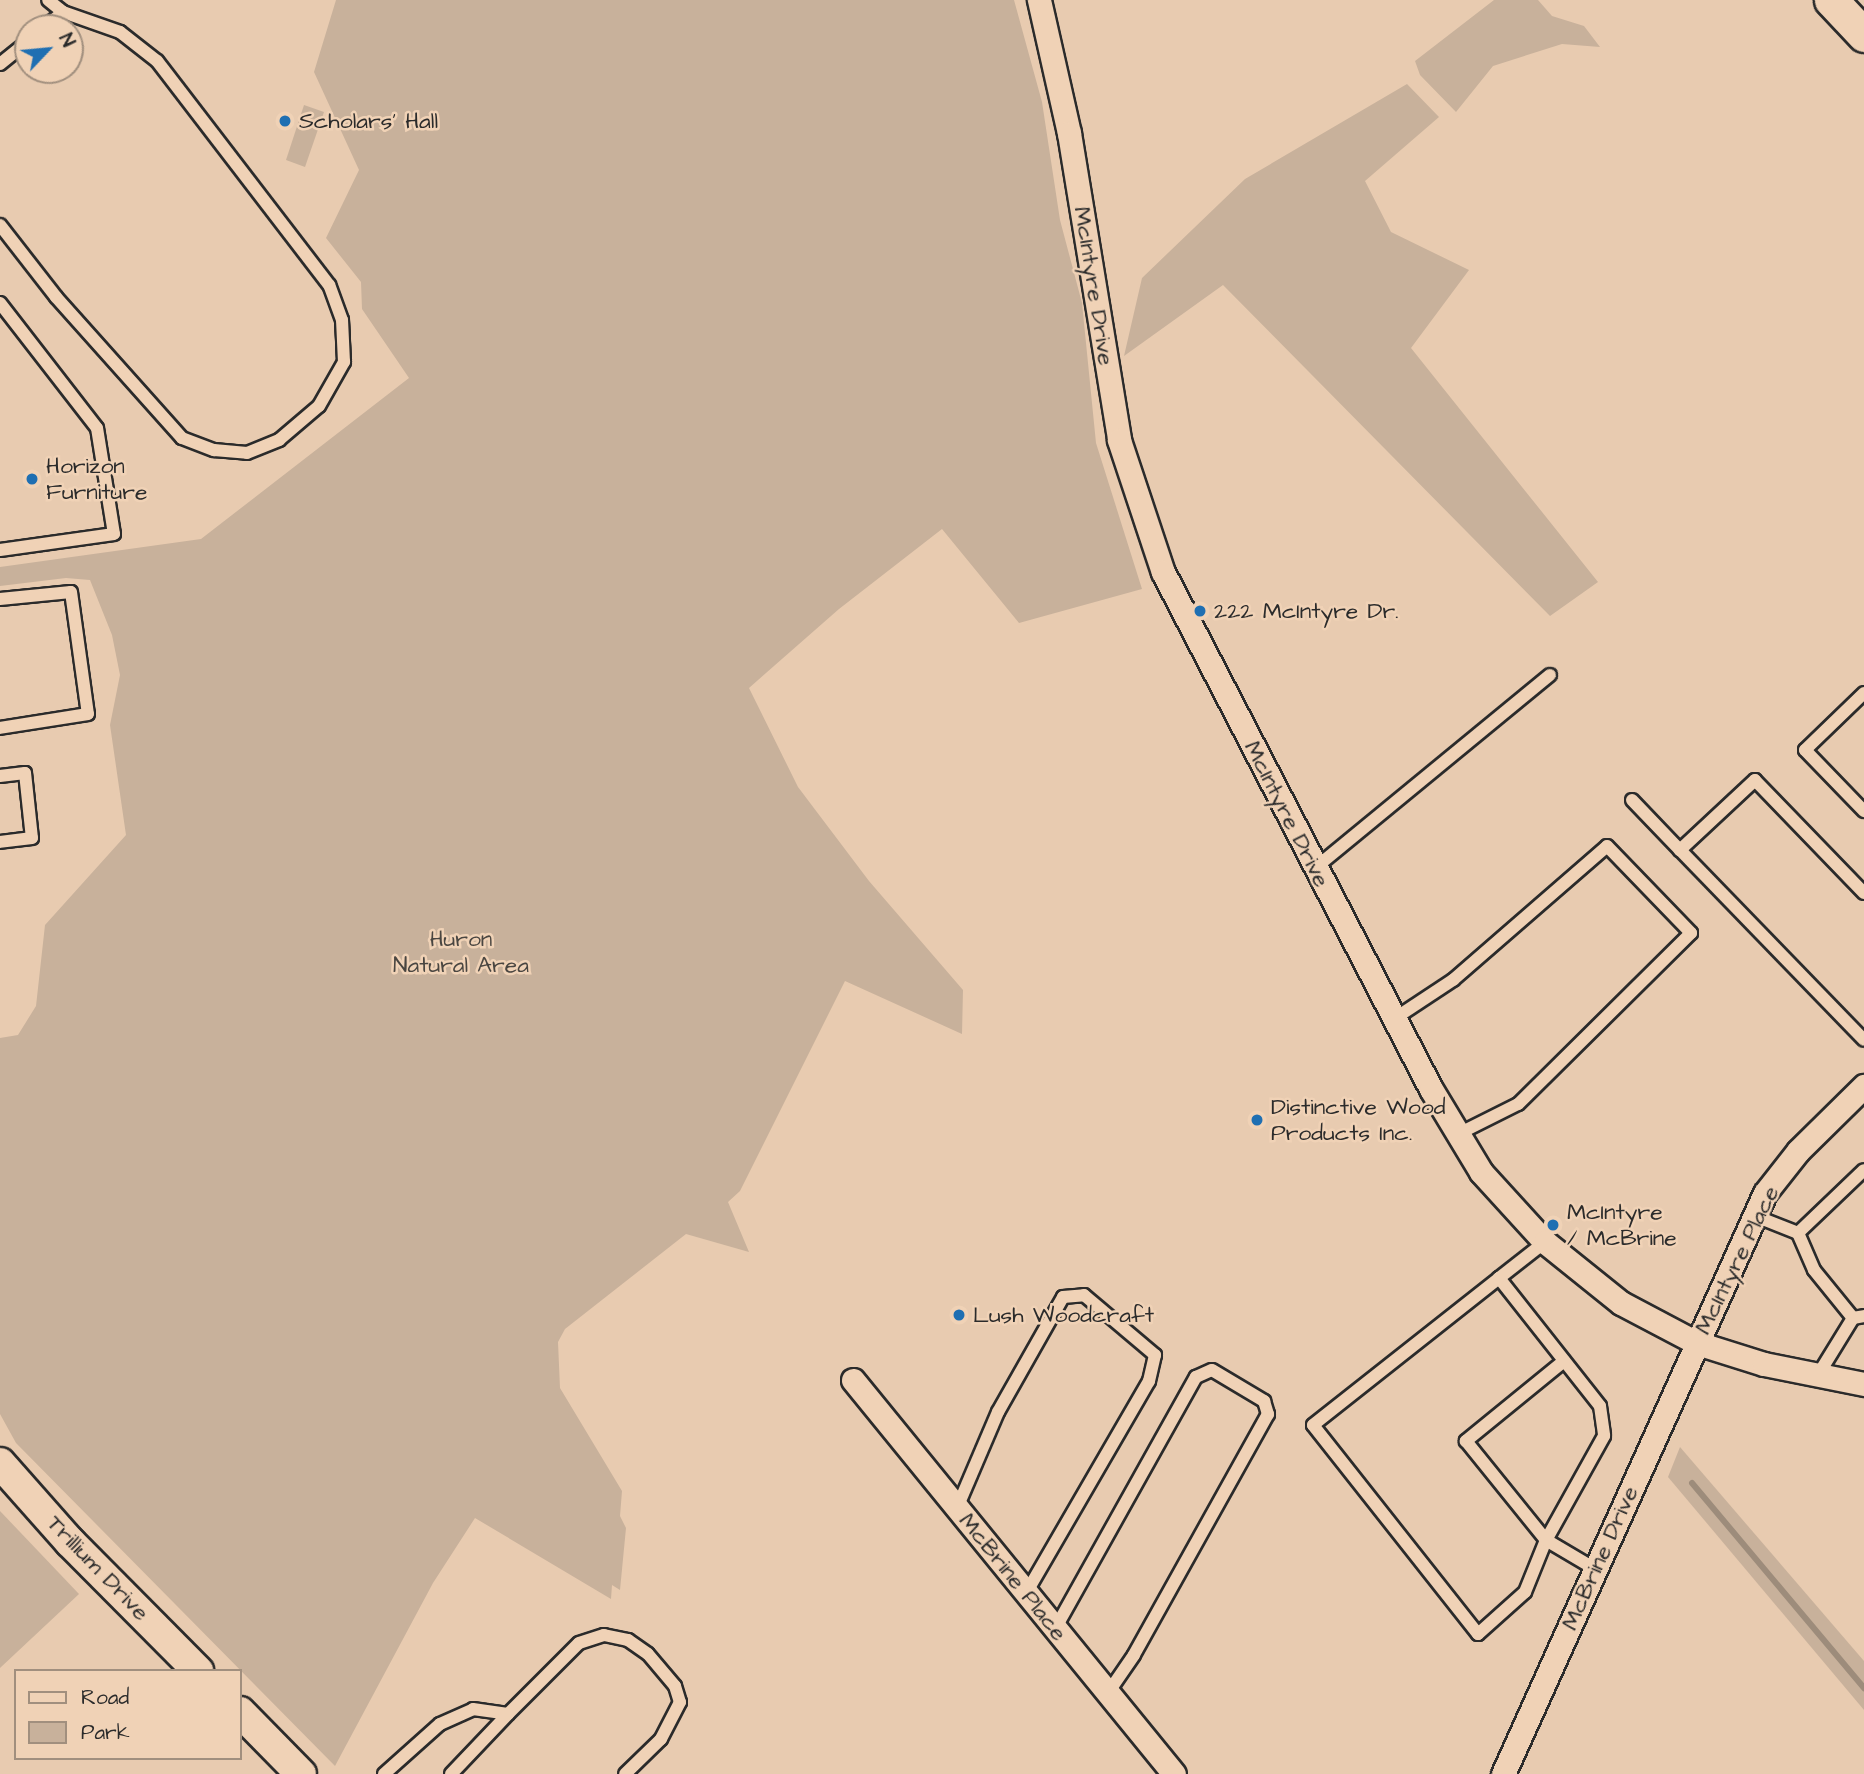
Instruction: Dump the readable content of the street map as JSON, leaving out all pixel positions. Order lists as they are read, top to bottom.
{
  "streets": {
    "street": [
      "McIntyre Drive",
      "McIntyre Place",
      "McBrine Drive",
      "Trillium Drive",
      "McBrine Place"
    ]
  },
  "crossings": [
    ["McIntyre Drive", "McIntyre Place"],
    ["McIntyre Drive", "McBrine Drive"],
    ["McIntyre Place", "McBrine Drive"]
  ],
  "parks": ["Huron Natural Area"],
  "places": [
    "Scholars' Hall",
    "Horizon Furniture",
    "222 McIntyre Dr.",
    "Distinctive Wood Products Inc.",
    "McIntyre / McBrine",
    "Lush Woodcraft"
  ],
  "legend": ["Road", "Park"],
  "north": "top right"
}
